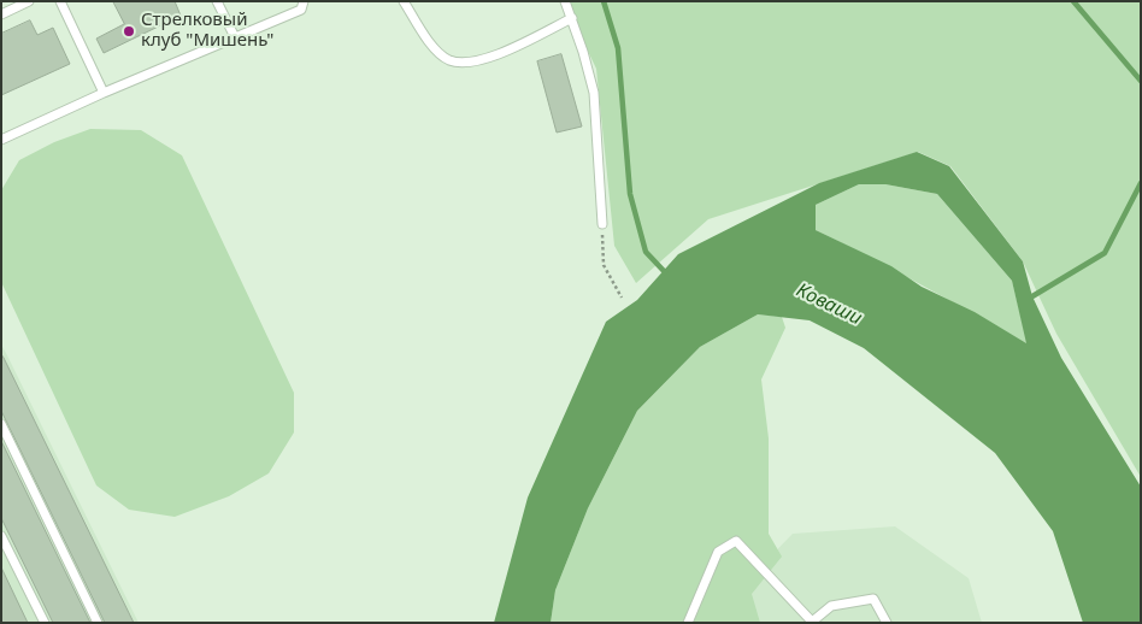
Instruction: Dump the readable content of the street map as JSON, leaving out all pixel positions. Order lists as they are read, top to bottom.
{
  "water": ["Коваши"],
  "places": ["Стрелковый клуб \"Мишень\""]
}
